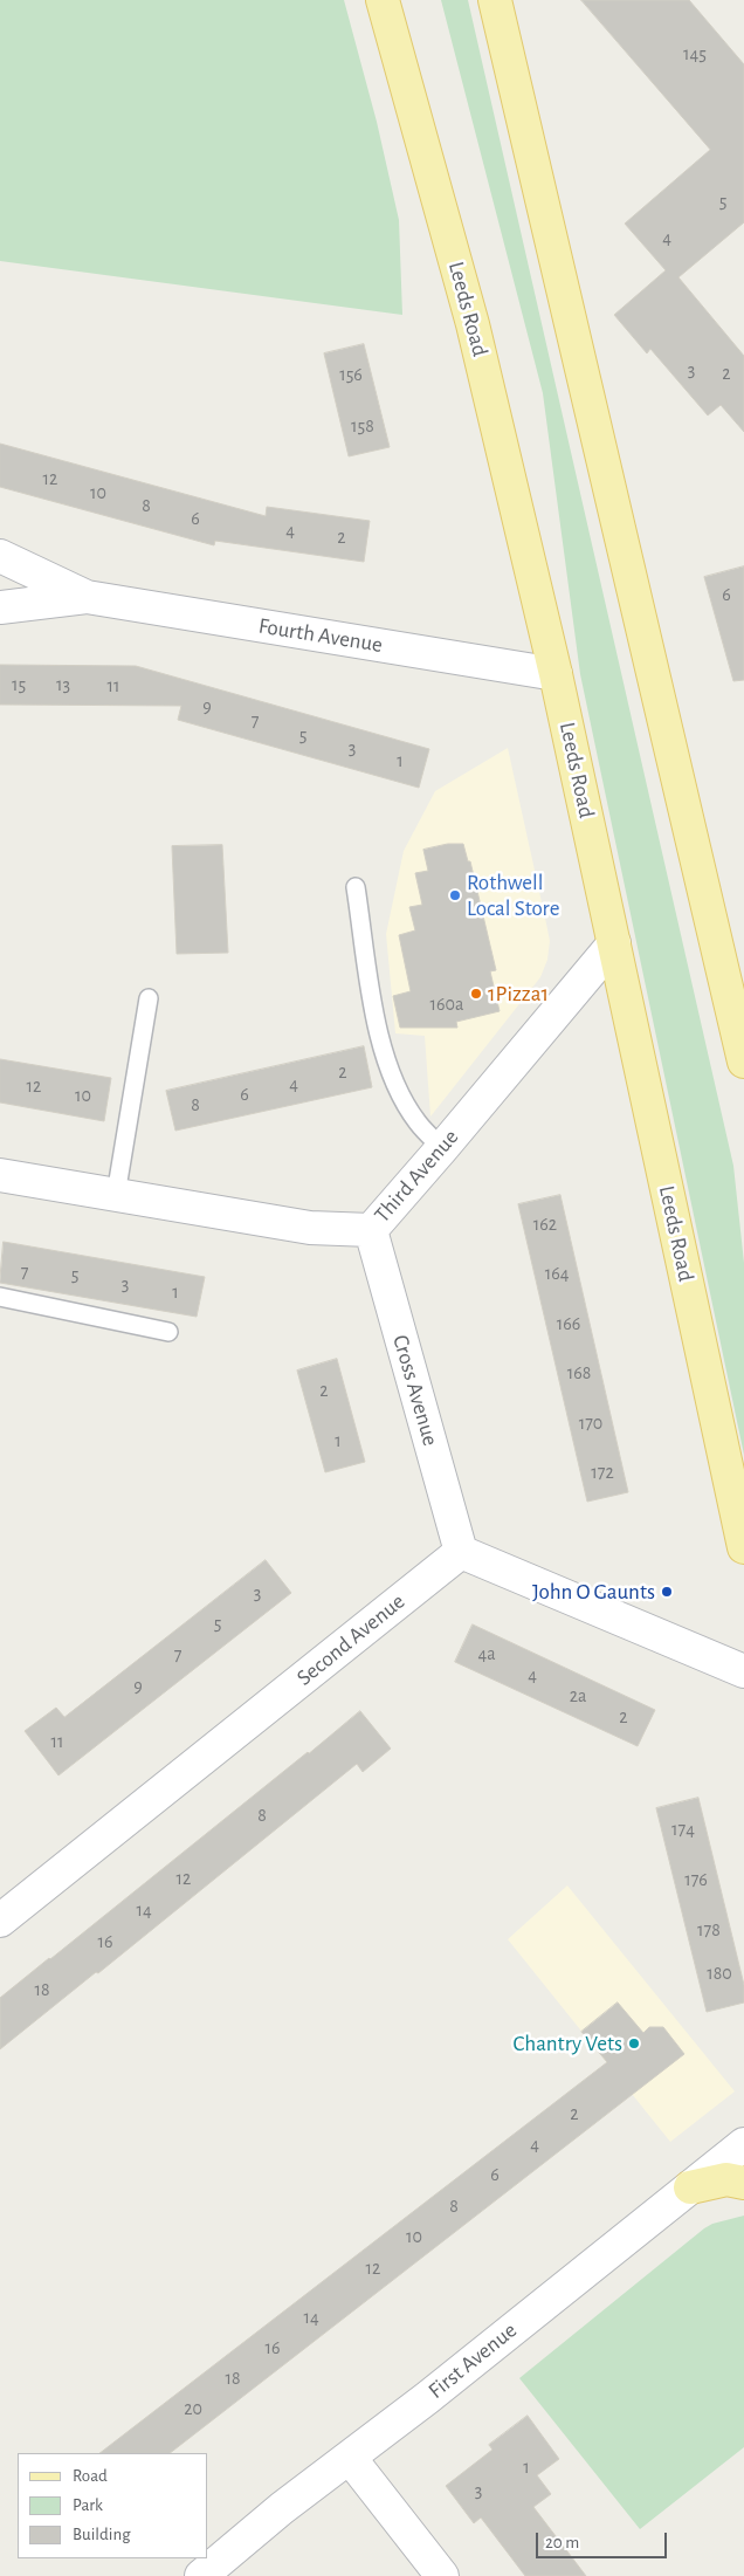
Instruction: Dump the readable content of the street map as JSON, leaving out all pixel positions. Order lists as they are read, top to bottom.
{
  "streets": {
    "main road": ["Leeds Road"],
    "street": [
      "Fourth Avenue",
      "Third Avenue",
      "Cross Avenue",
      "Second Avenue",
      "First Avenue"
    ]
  },
  "crossings": [
    ["Leeds Road", "Fourth Avenue"],
    ["Leeds Road", "Third Avenue"],
    ["Third Avenue", "Cross Avenue"],
    ["Cross Avenue", "Second Avenue"]
  ],
  "places": [
    "Rothwell Local Store",
    "1Pizza1",
    "John O Gaunts",
    "Chantry Vets"
  ],
  "house_numbers": [
    "145",
    "5",
    "4",
    "3",
    "2",
    "156",
    "158",
    "12",
    "10",
    "8",
    "6",
    "4",
    "2",
    "6",
    "15",
    "13",
    "11",
    "9",
    "7",
    "5",
    "3",
    "1",
    "160a",
    "2",
    "4",
    "12",
    "6",
    "10",
    "8",
    "162",
    "7",
    "164",
    "5",
    "3",
    "1",
    "166",
    "168",
    "2",
    "170",
    "1",
    "172",
    "3",
    "5",
    "4a",
    "7",
    "4",
    "9",
    "2a",
    "2",
    "11",
    "8",
    "174",
    "12",
    "176",
    "14",
    "178",
    "16",
    "180",
    "18",
    "2",
    "4",
    "6",
    "8",
    "10",
    "12",
    "14",
    "16",
    "18",
    "20",
    "1",
    "3"
  ],
  "legend": ["Road", "Park", "Building"],
  "scale_bar": "20 m"
}
